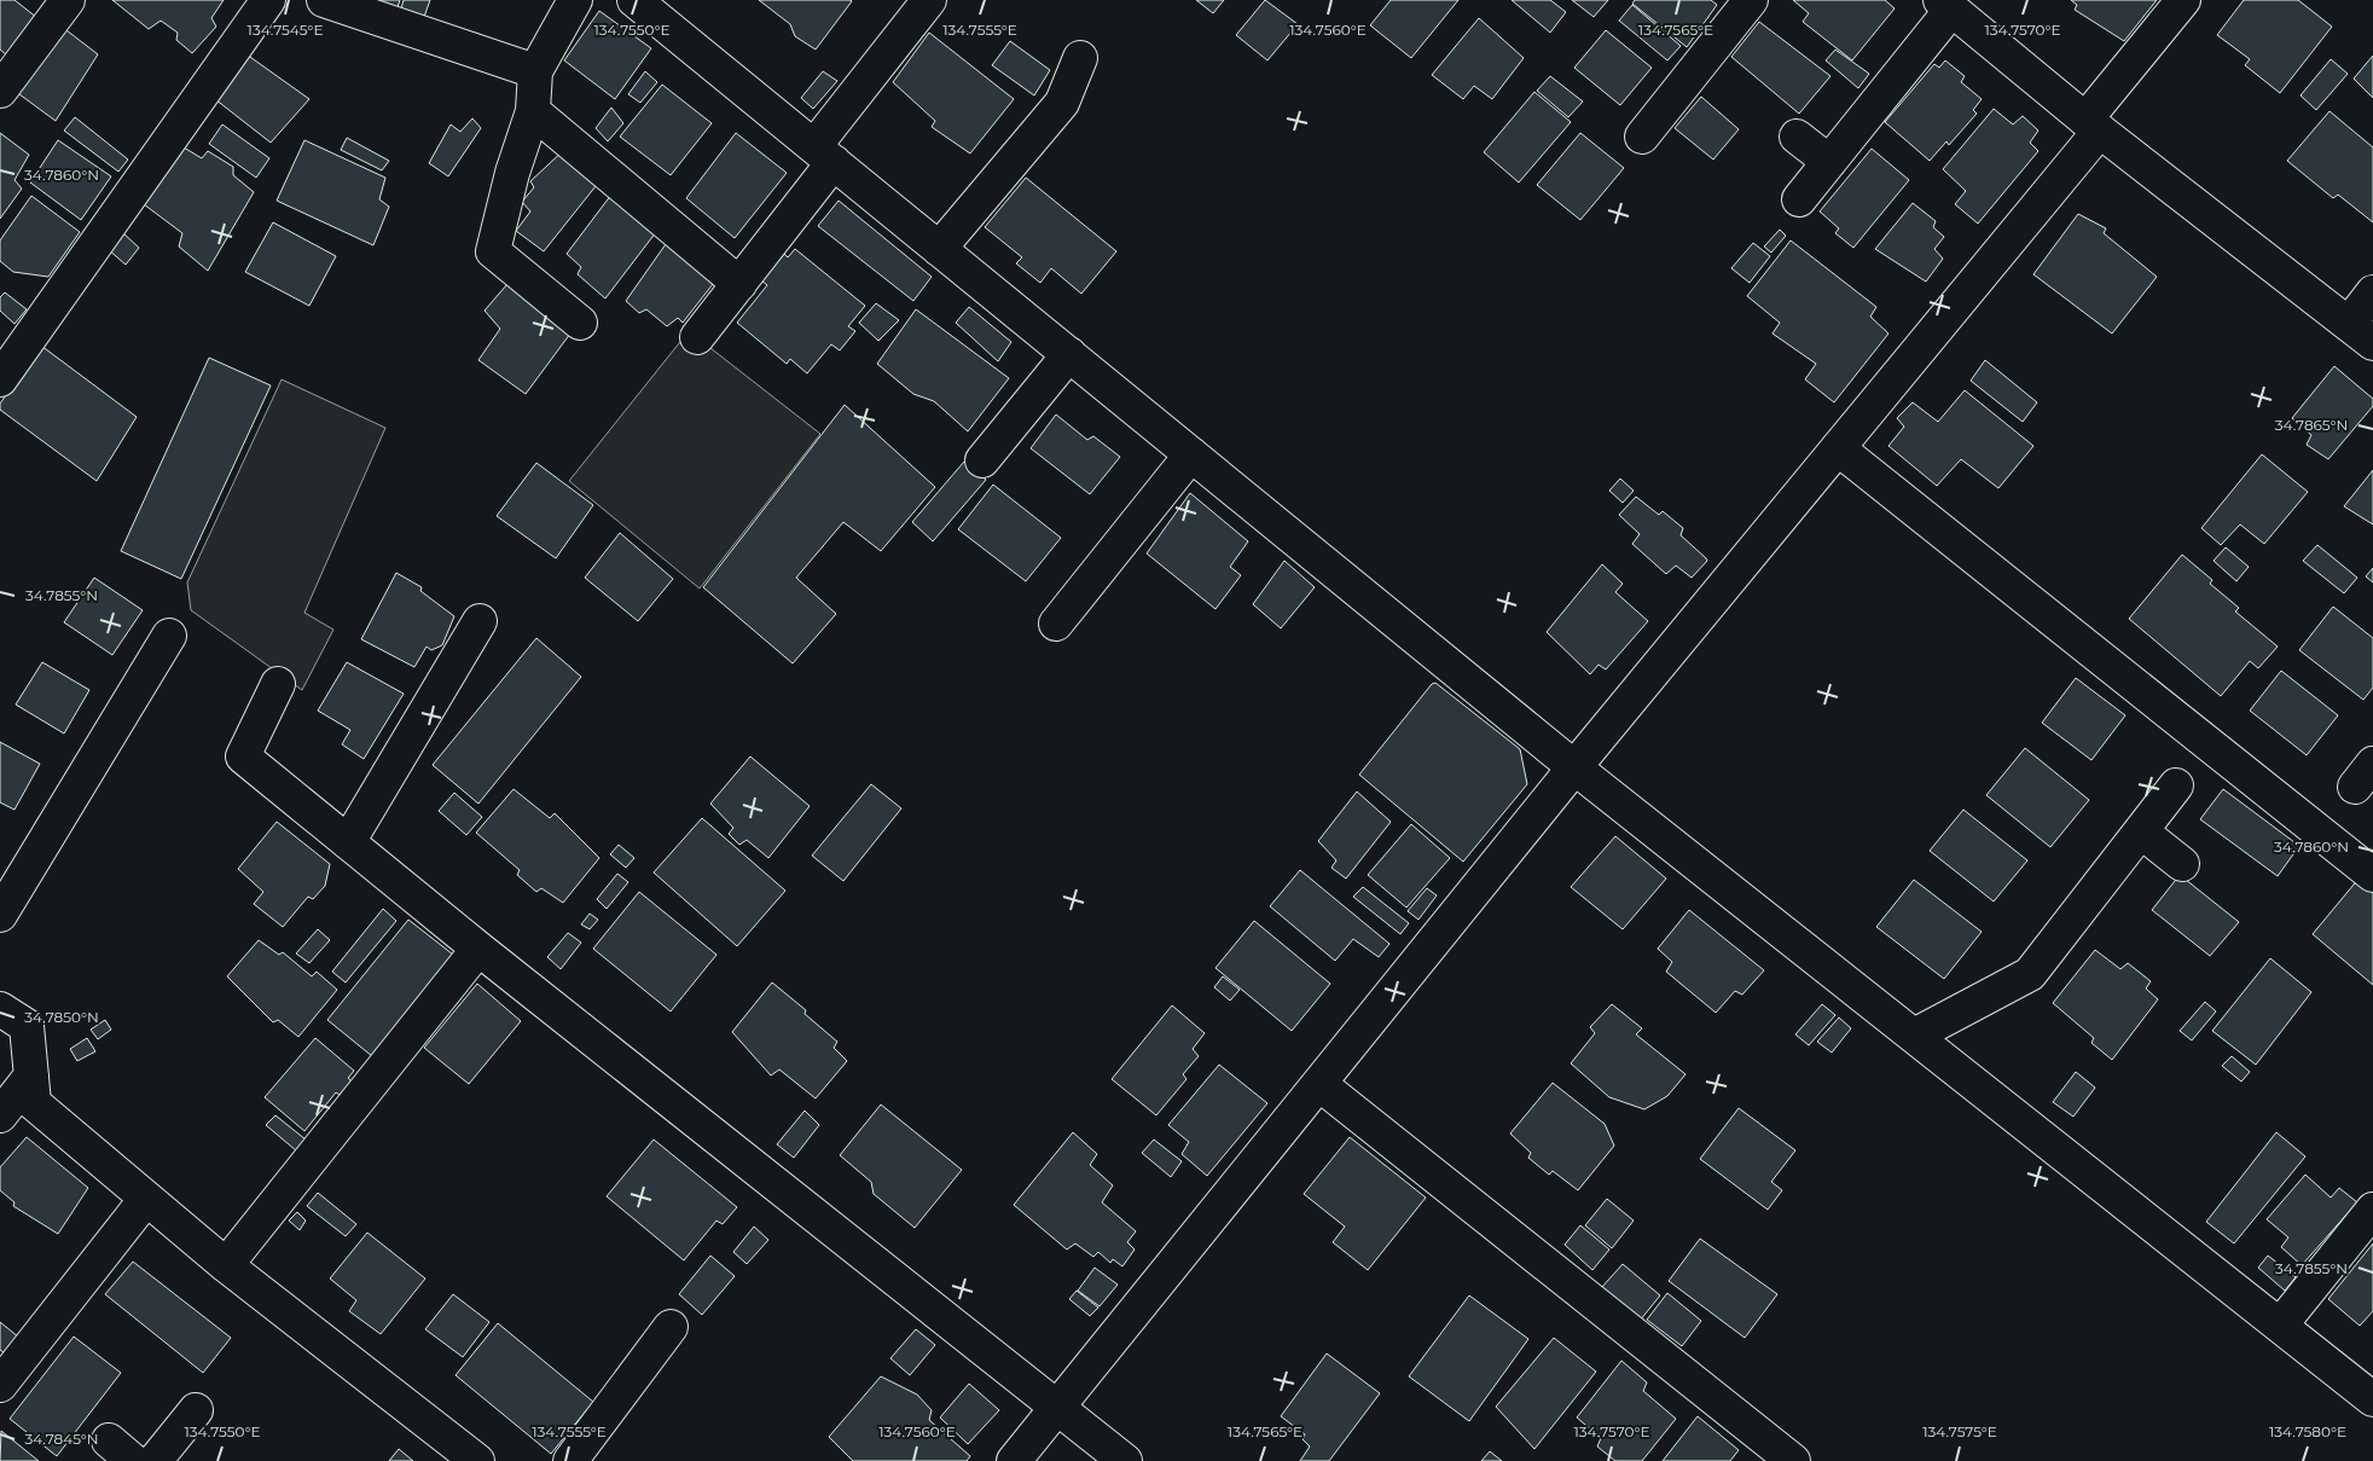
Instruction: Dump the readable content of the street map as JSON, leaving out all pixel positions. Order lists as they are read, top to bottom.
{
  "coordinates": [
    "134.7545°E",
    "134.7550°E",
    "134.7555°E",
    "134.7560°E",
    "134.7565°E",
    "134.7570°E",
    "34.7860°N",
    "34.7865°N",
    "34.7855°N",
    "34.7850°N",
    "134.7575°E",
    "134.7580°E",
    "34.7845°N"
  ]
}
